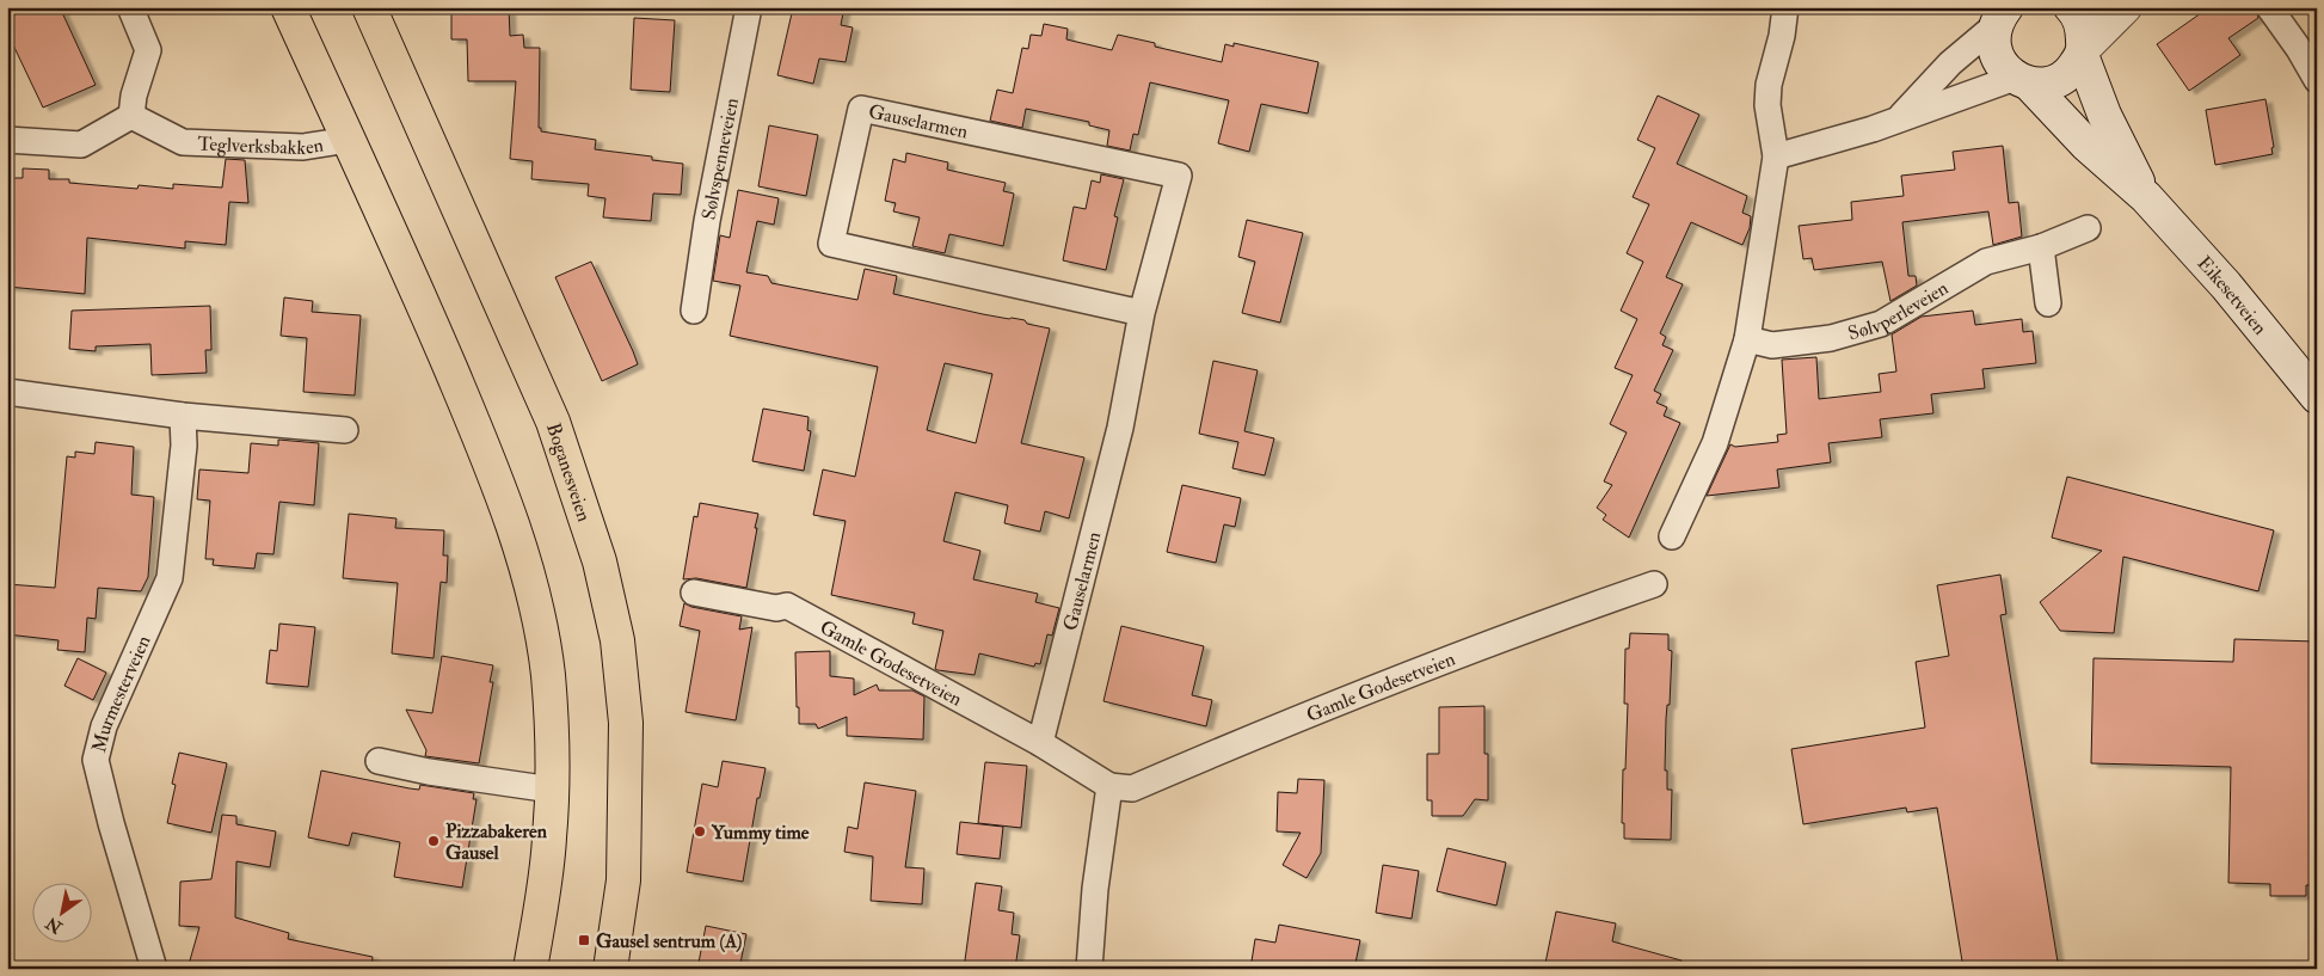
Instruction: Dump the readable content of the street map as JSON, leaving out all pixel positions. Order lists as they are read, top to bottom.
{
  "streets": {
    "main road": ["Eikesetveien", "Boganesveien"],
    "street": [
      "Gauselarmen",
      "Teglverksbakken",
      "Sølvspenneveien",
      "Sølvperleveien",
      "Gamle Godesetveien",
      "Murmesterveien"
    ]
  },
  "crossings": [
    ["Gauselarmen", "Gamle Godesetveien"]
  ],
  "places": {
    "other": ["Yummy time", "Pizzabakeren Gausel"],
    "transit": ["Gausel sentrum (A)"]
  },
  "north": "bottom left"
}
